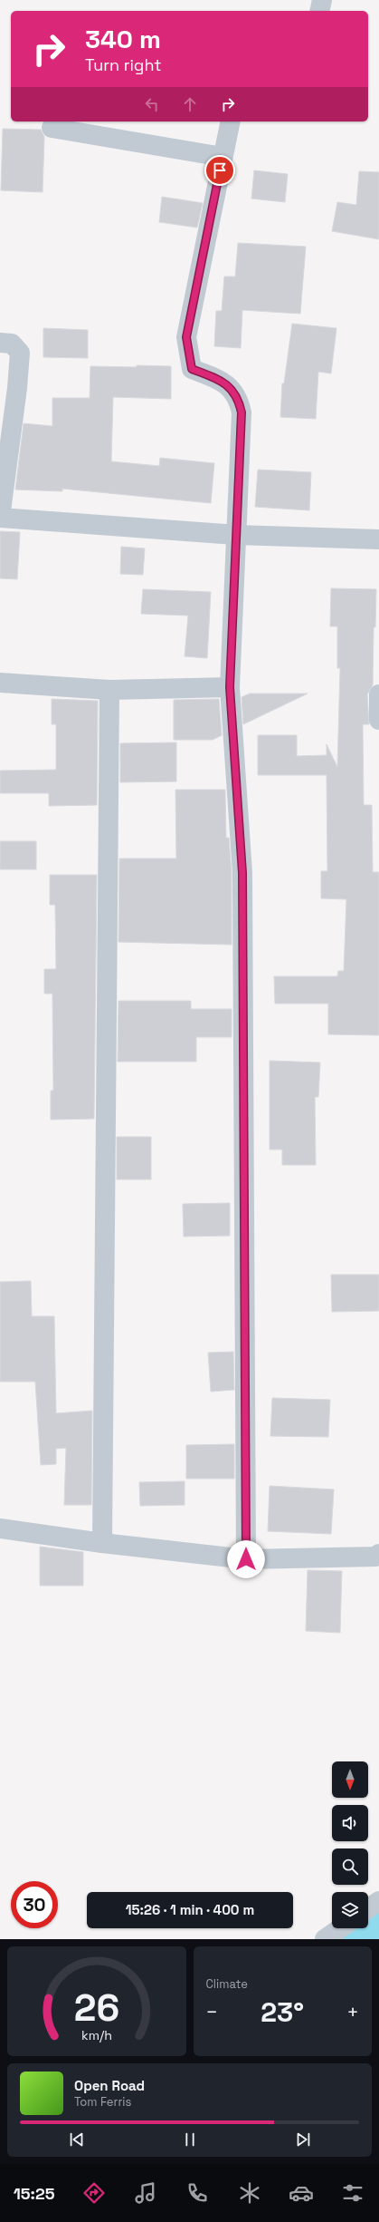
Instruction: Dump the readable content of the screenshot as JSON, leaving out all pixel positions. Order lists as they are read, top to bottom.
{
  "north": "bottom",
  "page": {
    "turn": ["340 m", "Turn right"],
    "limit": "30",
    "trip": "15:26 · 1 min · 400 m",
    "tile": "Climate",
    "heat": ["−", "23°", "+"],
    "song": ["Open Road", "Tom Ferris"],
    "tabs": "15:25",
    "gauge": ["26", "km/h"]
  }
}
